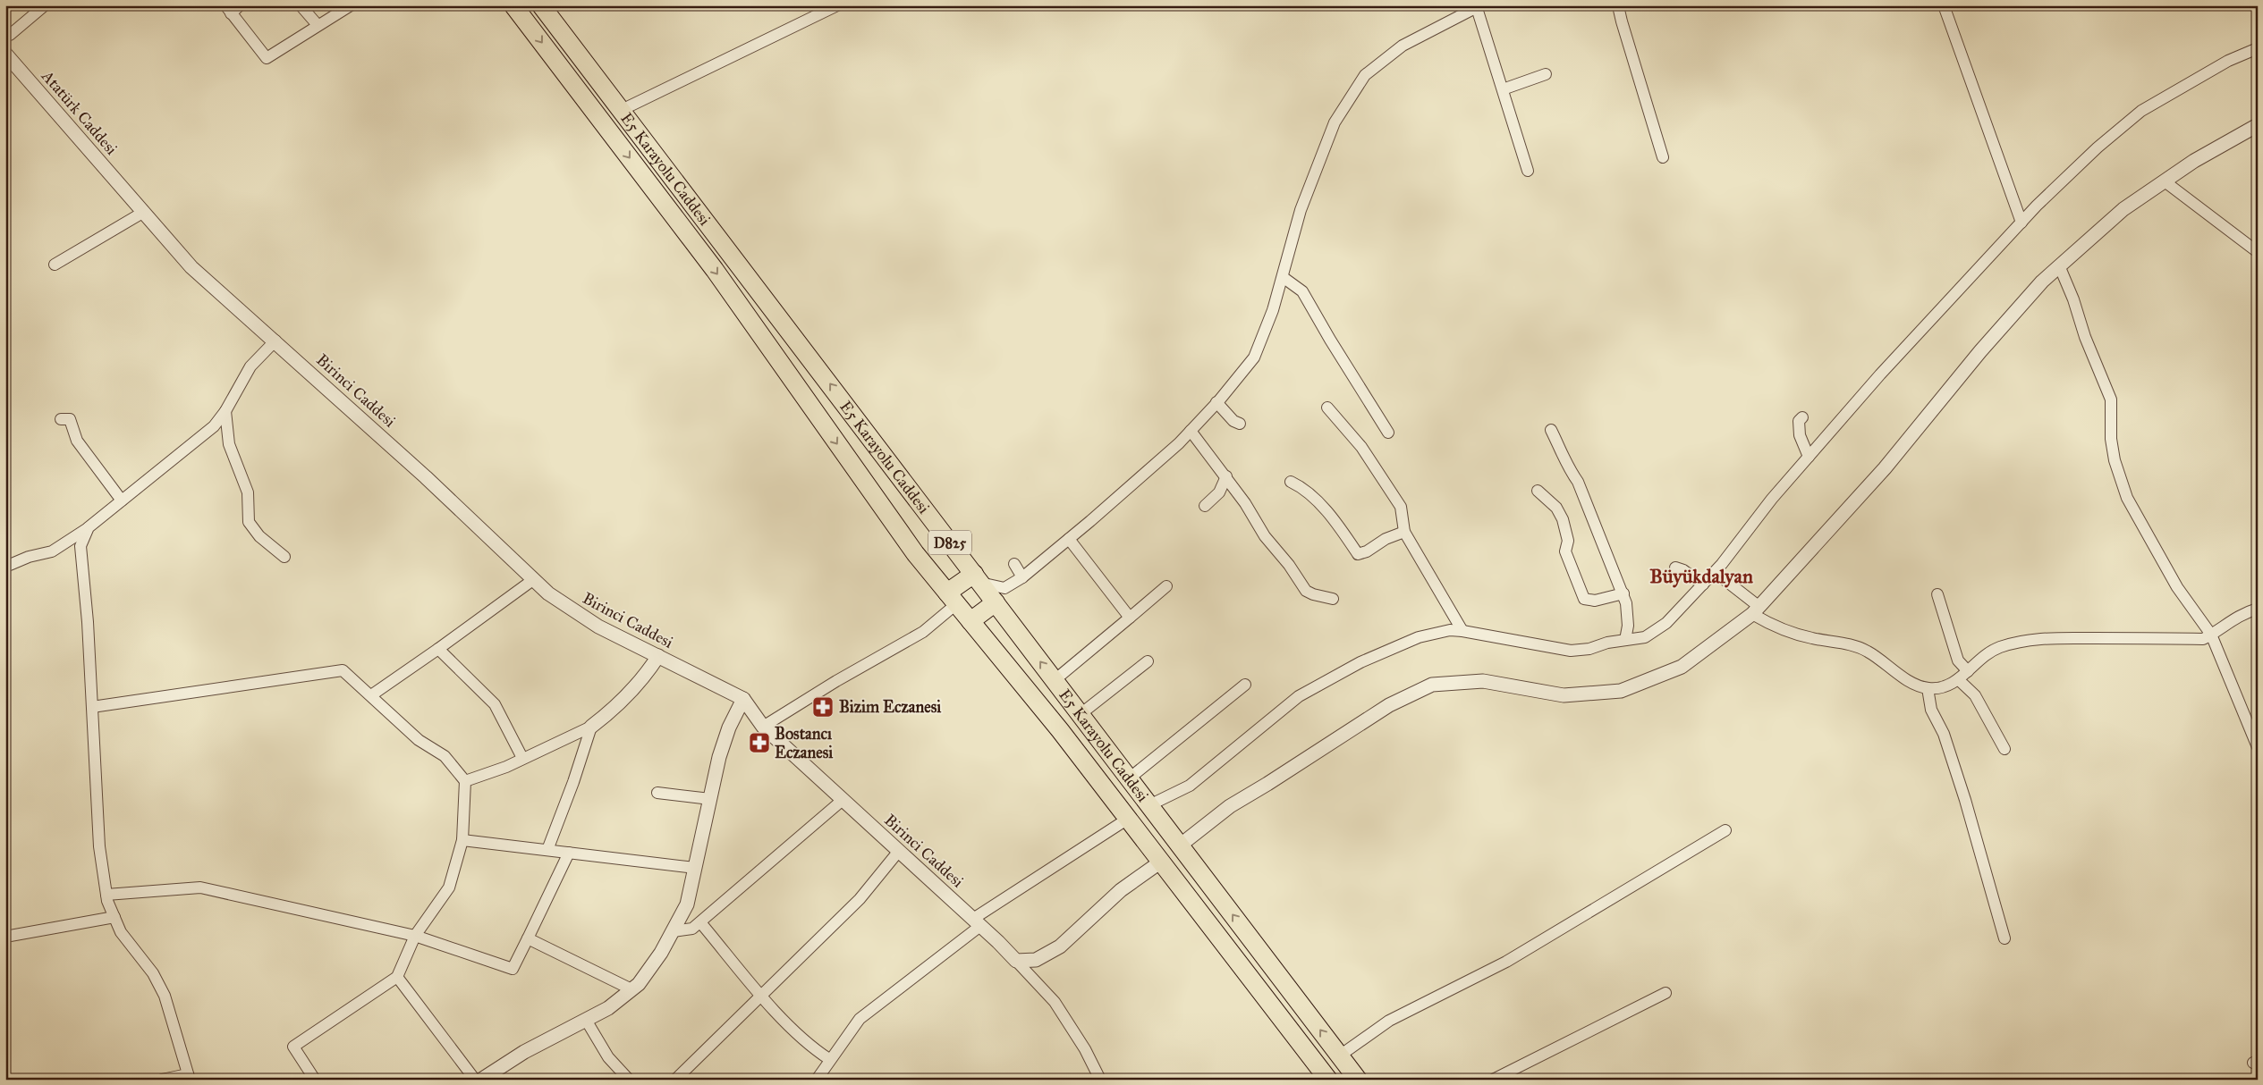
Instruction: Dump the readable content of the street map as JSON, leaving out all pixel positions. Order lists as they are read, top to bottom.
{
  "streets": {
    "highway": ["E5 Karayolu Caddesi", "D825"],
    "street": ["Atatürk Caddesi", "Birinci Caddesi"]
  },
  "crossings": [
    ["Atatürk Caddesi", "Birinci Caddesi"]
  ],
  "districts": ["Büyükdalyan"],
  "places": {
    "pharmacy": ["Bizim Eczanesi", "Bostancı Eczanesi"]
  }
}
